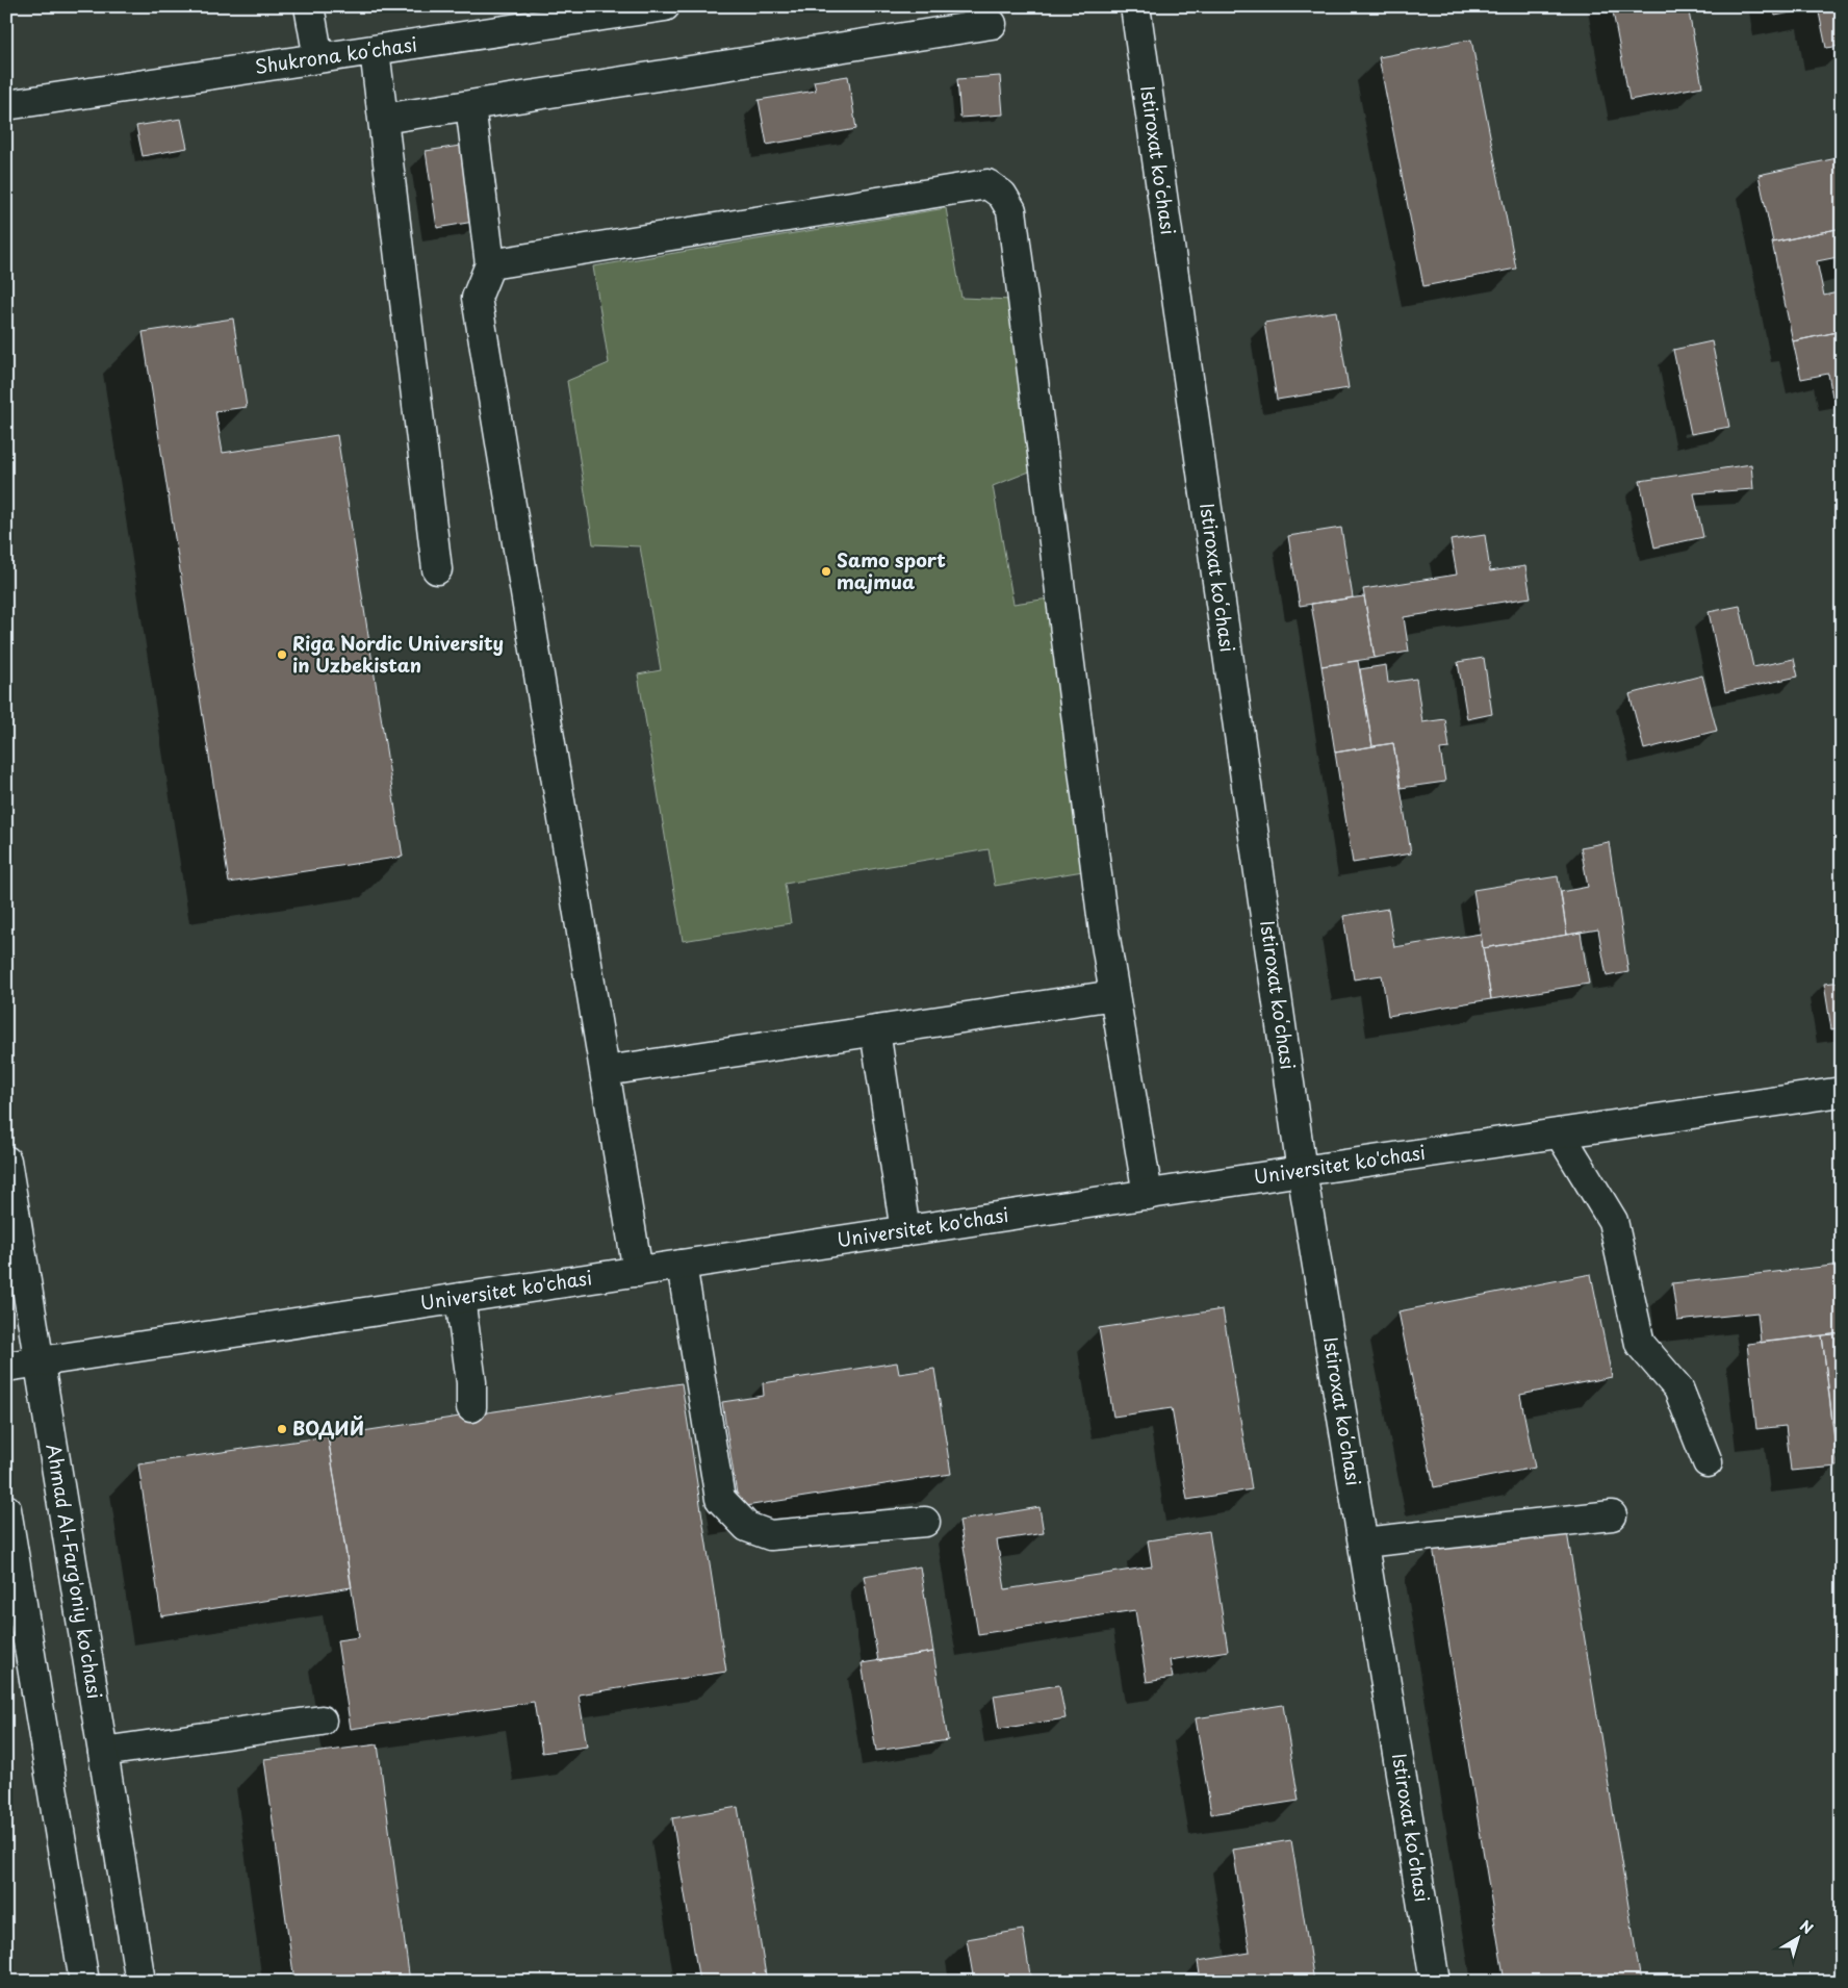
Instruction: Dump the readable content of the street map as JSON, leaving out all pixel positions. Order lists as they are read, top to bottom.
{
  "streets": {
    "main road": [
      "Shukrona koʻchasi",
      "Istiroxat koʻchasi",
      "Universitet ko'chasi",
      "Ahmad Al-Farg'oniy ko'chasi"
    ]
  },
  "crossings": [
    ["Istiroxat koʻchasi", "Universitet ko'chasi"],
    ["Universitet ko'chasi", "Ahmad Al-Farg'oniy ko'chasi"]
  ],
  "places": ["Samo sport majmua", "Riga Nordic University in Uzbekistan", "ВОДИЙ"],
  "north": "top right"
}
